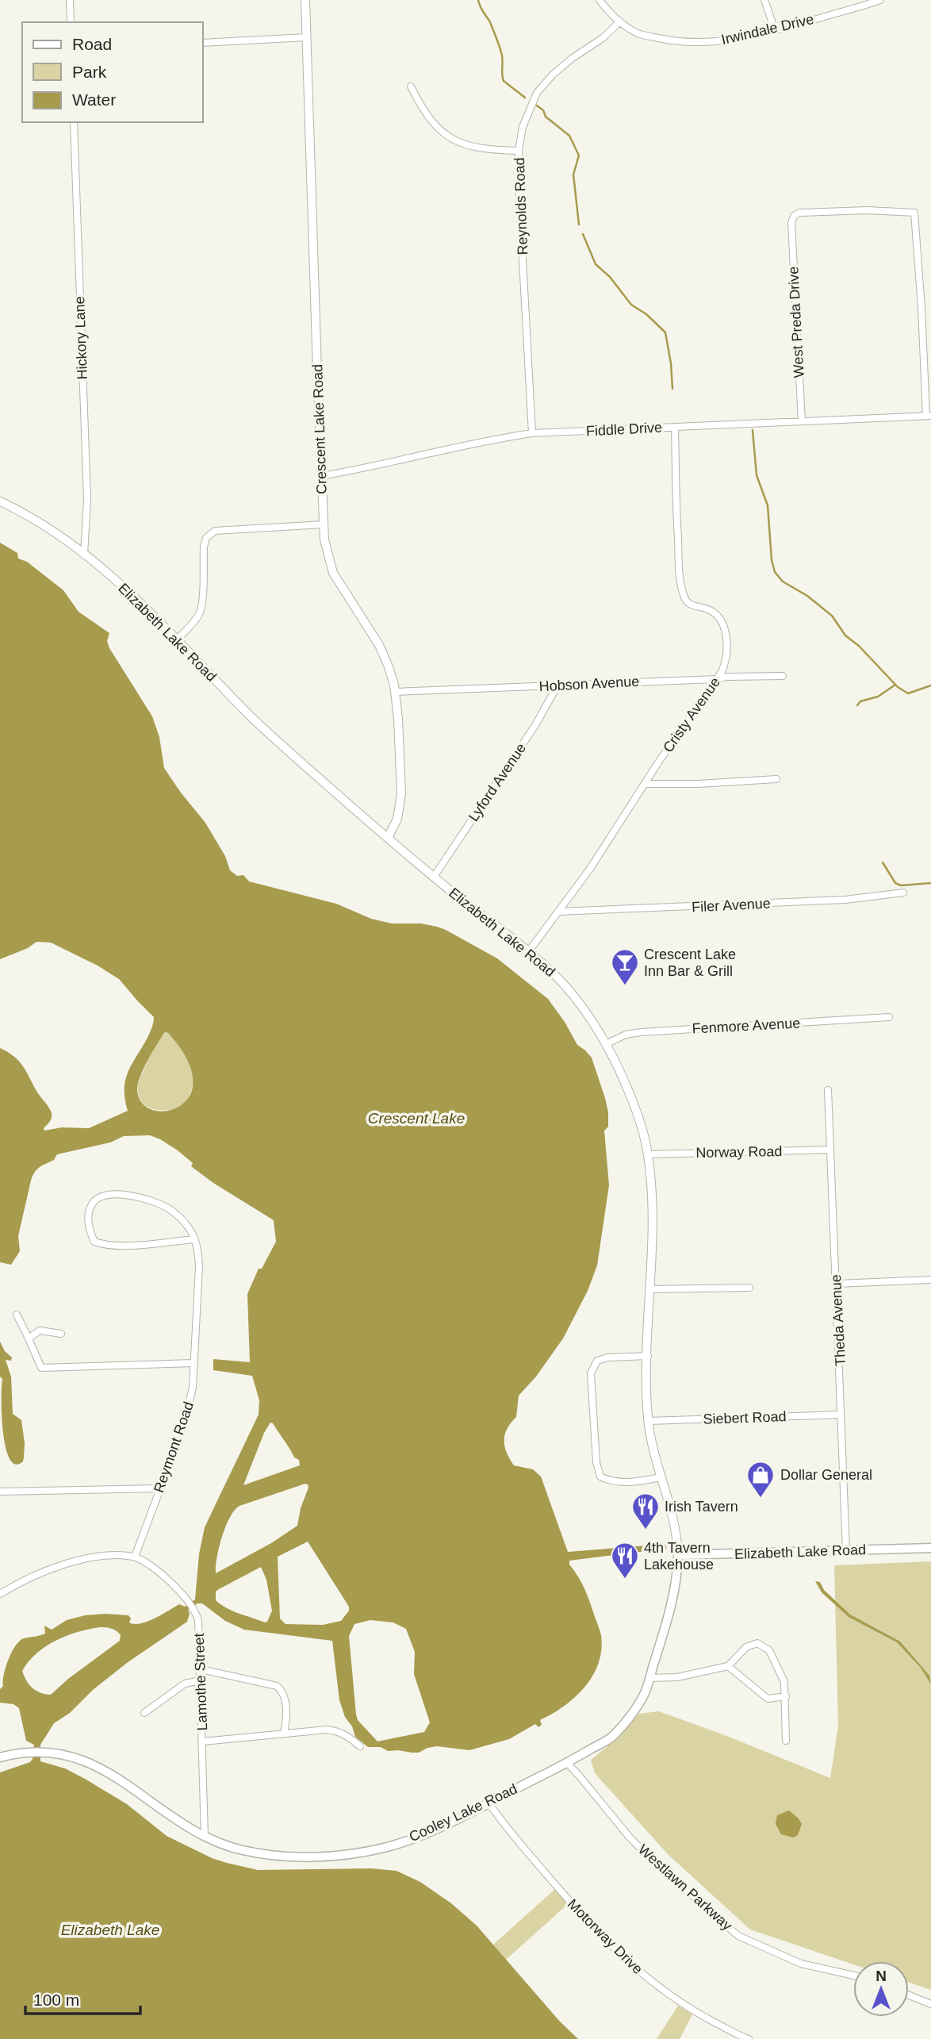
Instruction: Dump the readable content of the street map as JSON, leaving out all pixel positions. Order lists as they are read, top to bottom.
{
  "streets": {
    "main road": ["Elizabeth Lake Road", "Cooley Lake Road"],
    "street": [
      "Irwindale Drive",
      "Reynolds Road",
      "West Preda Drive",
      "Hickory Lane",
      "Crescent Lake Road",
      "Fiddle Drive",
      "Hobson Avenue",
      "Cristy Avenue",
      "Lyford Avenue",
      "Filer Avenue",
      "Fenmore Avenue",
      "Norway Road",
      "Theda Avenue",
      "Siebert Road",
      "Reymont Road",
      "Lamothe Street",
      "Westlawn Parkway",
      "Motorway Drive"
    ]
  },
  "crossings": [
    ["Irwindale Drive", "Reynolds Road"],
    ["Reynolds Road", "Fiddle Drive"],
    ["West Preda Drive", "Fiddle Drive"],
    ["Hickory Lane", "Elizabeth Lake Road"],
    ["Crescent Lake Road", "Fiddle Drive"],
    ["Crescent Lake Road", "Elizabeth Lake Road"],
    ["Crescent Lake Road", "Hobson Avenue"],
    ["Fiddle Drive", "Cristy Avenue"],
    ["Elizabeth Lake Road", "Cristy Avenue"],
    ["Elizabeth Lake Road", "Lyford Avenue"],
    ["Elizabeth Lake Road", "Fenmore Avenue"],
    ["Elizabeth Lake Road", "Norway Road"],
    ["Elizabeth Lake Road", "Theda Avenue"],
    ["Elizabeth Lake Road", "Siebert Road"],
    ["Elizabeth Lake Road", "Cooley Lake Road"],
    ["Hobson Avenue", "Cristy Avenue"],
    ["Hobson Avenue", "Lyford Avenue"],
    ["Cristy Avenue", "Filer Avenue"],
    ["Norway Road", "Theda Avenue"],
    ["Theda Avenue", "Siebert Road"],
    ["Reymont Road", "Lamothe Street"],
    ["Lamothe Street", "Cooley Lake Road"],
    ["Cooley Lake Road", "Westlawn Parkway"],
    ["Cooley Lake Road", "Motorway Drive"]
  ],
  "water": ["Crescent Lake", "Elizabeth Lake"],
  "places": {
    "bar": ["Crescent Lake Inn Bar & Grill"],
    "shop": ["Dollar General"],
    "restaurant": ["Irish Tavern", "4th Tavern Lakehouse"]
  },
  "legend": ["Road", "Park", "Water"],
  "scale_bar": "100 m",
  "north": "top"
}
